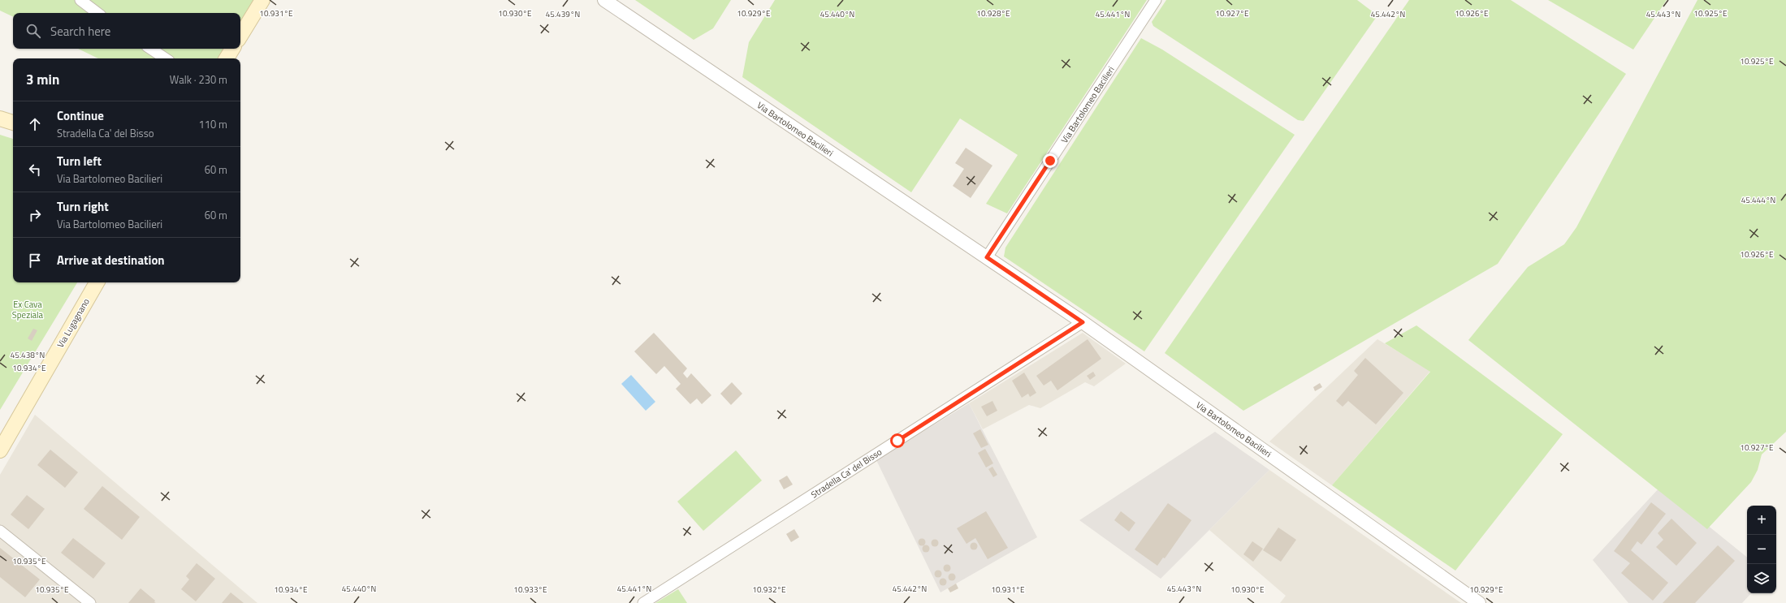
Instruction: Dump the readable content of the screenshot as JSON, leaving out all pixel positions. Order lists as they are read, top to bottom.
{
  "streets": {
    "main road": ["Via Lugagnano"],
    "street": ["Via Bartolomeo Bacilieri", "Stradella Ca' del Bisso"]
  },
  "crossings": [
    ["Via Bartolomeo Bacilieri", "Stradella Ca' del Bisso"]
  ],
  "parks": ["Ex Cava Speziala"],
  "page": {
    "search": "Search here",
    "heading": ["3 min", "Walk · 230 m"],
    "list": [
      ["Continue", "Stradella Ca' del Bisso", "110 m"],
      ["Turn left", "Via Bartolomeo Bacilieri", "60 m"],
      ["Turn right", "Via Bartolomeo Bacilieri", "60 m"],
      "Arrive at destination"
    ],
    "map_buttons": ["+", "−"]
  },
  "coordinates": [
    "10.925°E",
    "10.927°E",
    "10.926°E",
    "10.931°E",
    "10.930°E",
    "10.929°E",
    "10.928°E",
    "45.439°N",
    "45.440°N",
    "45.441°N",
    "45.442°N",
    "45.443°N",
    "45.444°N",
    "45.438°N",
    "10.934°E",
    "10.935°E",
    "10.933°E",
    "10.932°E"
  ]
}
